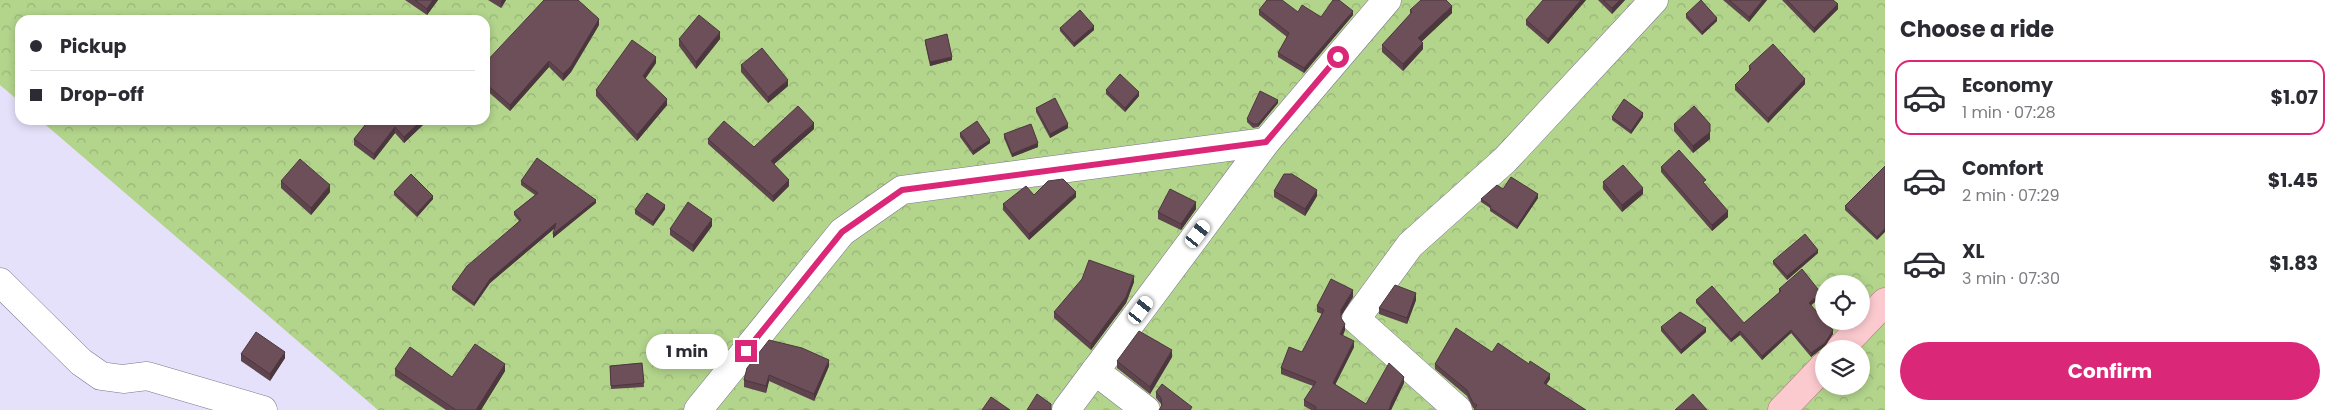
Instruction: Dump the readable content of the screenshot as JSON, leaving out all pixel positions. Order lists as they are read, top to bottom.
{
  "page": {
    "heading": "Choose a ride",
    "banner": ["Pickup", "Drop-off"],
    "list": [
      {
        "name": "Economy",
        "note": "1 min · 07:28",
        "value": "$1.07"
      },
      {
        "name": "Comfort",
        "note": "2 min · 07:29",
        "value": "$1.45"
      },
      {
        "name": "XL",
        "note": "3 min · 07:30",
        "value": "$1.83"
      }
    ],
    "buttons": "Confirm",
    "bubble": "1 min"
  }
}
